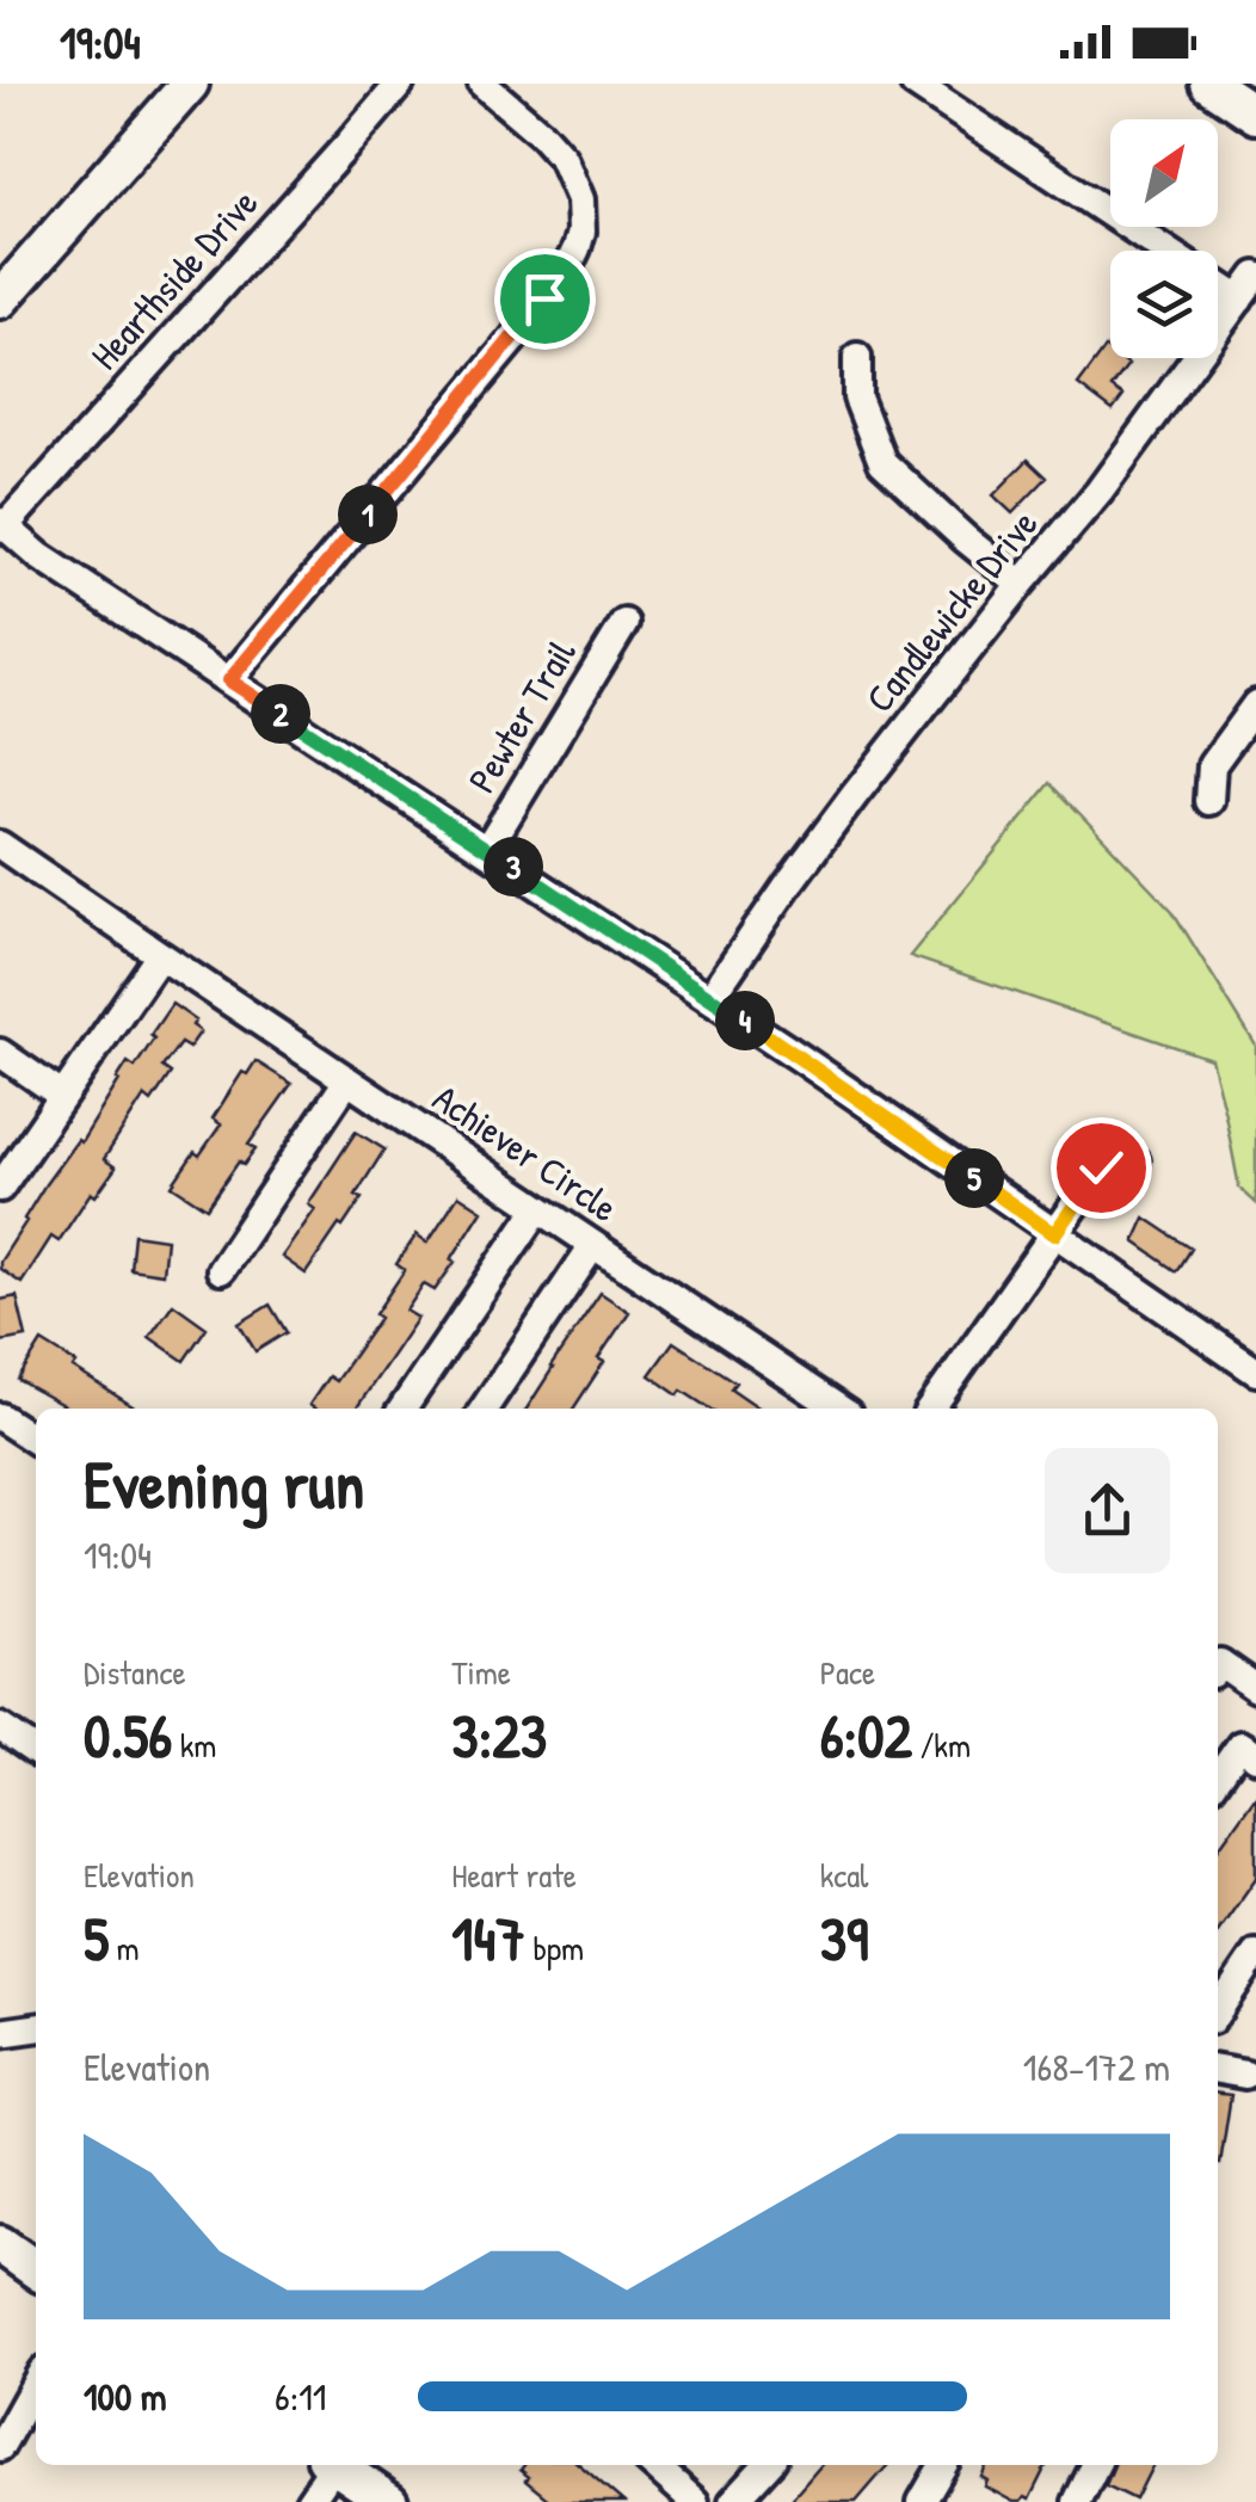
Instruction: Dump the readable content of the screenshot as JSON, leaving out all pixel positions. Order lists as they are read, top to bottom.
{
  "streets": {
    "street": [
      "Hearthside Drive",
      "Candlewicke Drive",
      "Pewter Trail",
      "Achiever Circle"
    ]
  },
  "north": "top right",
  "page": {
    "status": "19:04",
    "pins": [
      "1",
      "2",
      "3",
      "4",
      "5"
    ],
    "heading": ["Evening run", "19:04"],
    "stats": [
      ["Distance", "0.56 km"],
      ["Time", "3:23"],
      ["Pace", "6:02 /km"],
      ["Elevation", "5 m"],
      ["Heart rate", "147 bpm"],
      ["kcal", "39"]
    ],
    "chart": ["Elevation", "168–172 m"],
    "list": [
      {
        "name": "100 m",
        "note": "6:11"
      }
    ]
  }
}
